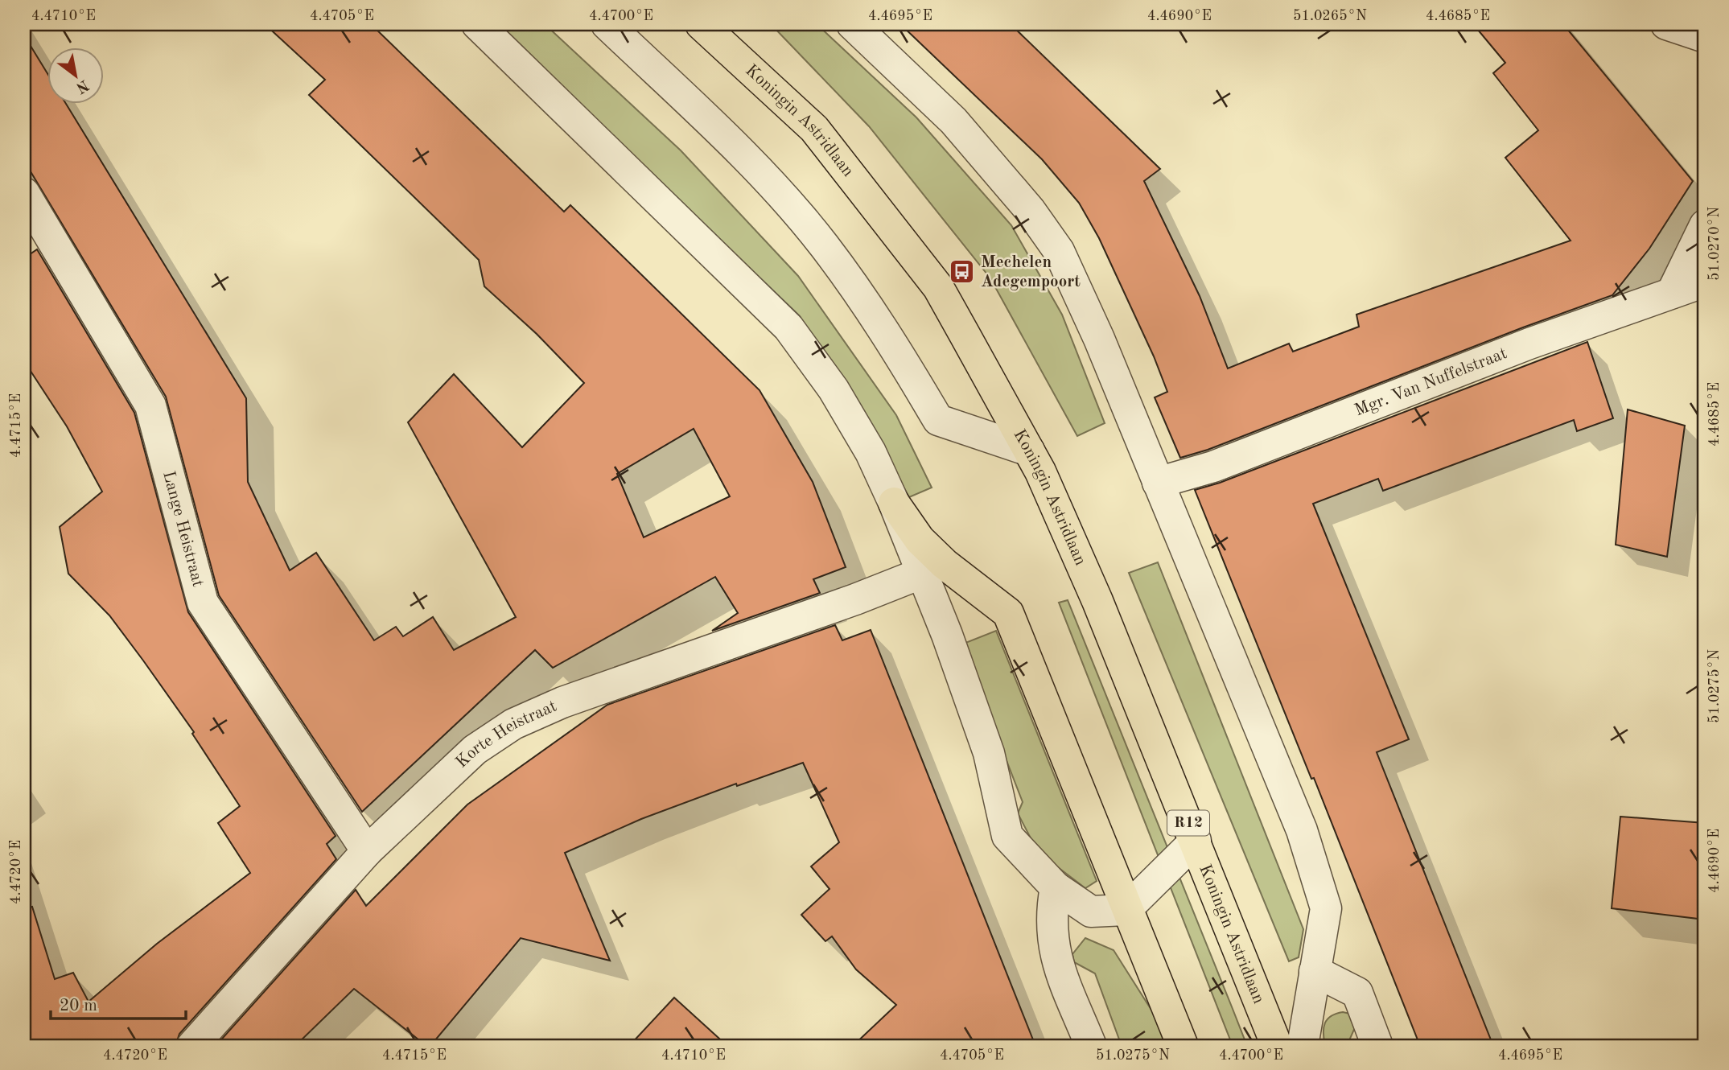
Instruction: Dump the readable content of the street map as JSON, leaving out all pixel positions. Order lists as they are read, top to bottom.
{
  "streets": {
    "main road": ["Koningin Astridlaan", "R12"],
    "street": ["Mgr. Van Nuffelstraat", "Lange Heistraat", "Korte Heistraat"]
  },
  "crossings": [
    ["Lange Heistraat", "Korte Heistraat"]
  ],
  "places": {
    "bus stop": ["Mechelen Adegempoort"]
  },
  "scale_bar": "20 m",
  "north": "bottom right",
  "coordinates": [
    "4.4710°E",
    "4.4705°E",
    "4.4700°E",
    "4.4695°E",
    "4.4690°E",
    "51.0265°N",
    "4.4685°E",
    "51.0270°N",
    "4.4715°E",
    "51.0275°N",
    "4.4720°E"
  ]
}
